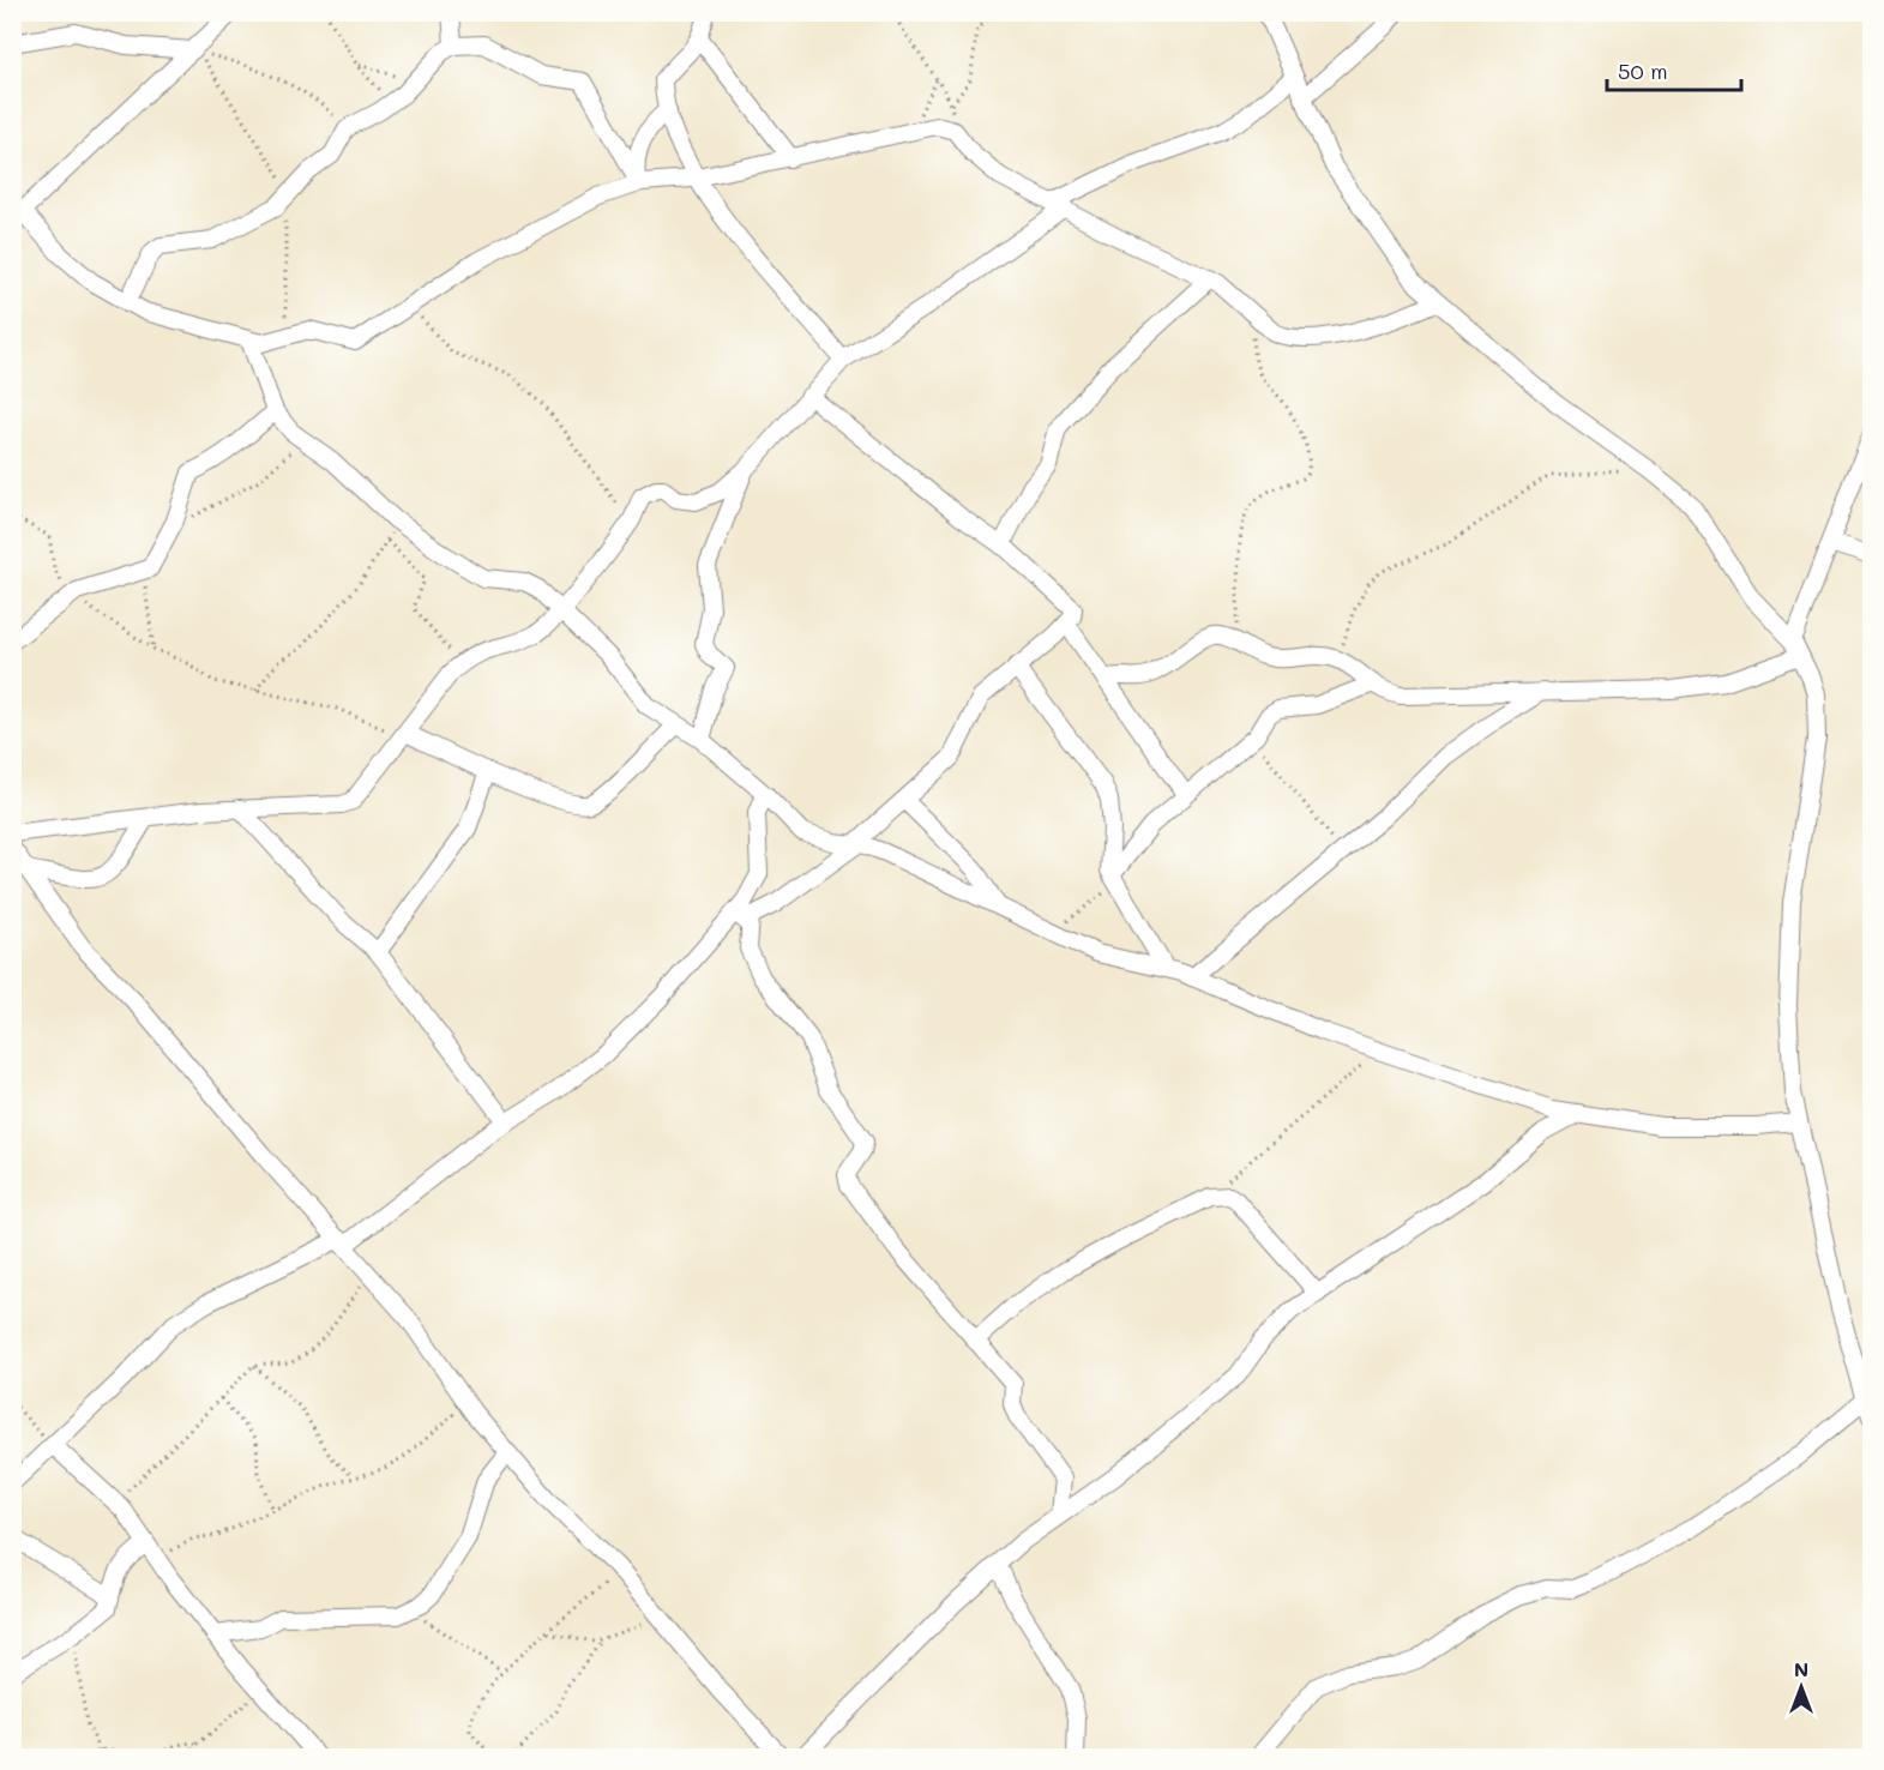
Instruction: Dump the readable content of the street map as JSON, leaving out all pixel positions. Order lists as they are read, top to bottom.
{
  "scale_bar": "50 m",
  "north": "top"
}
